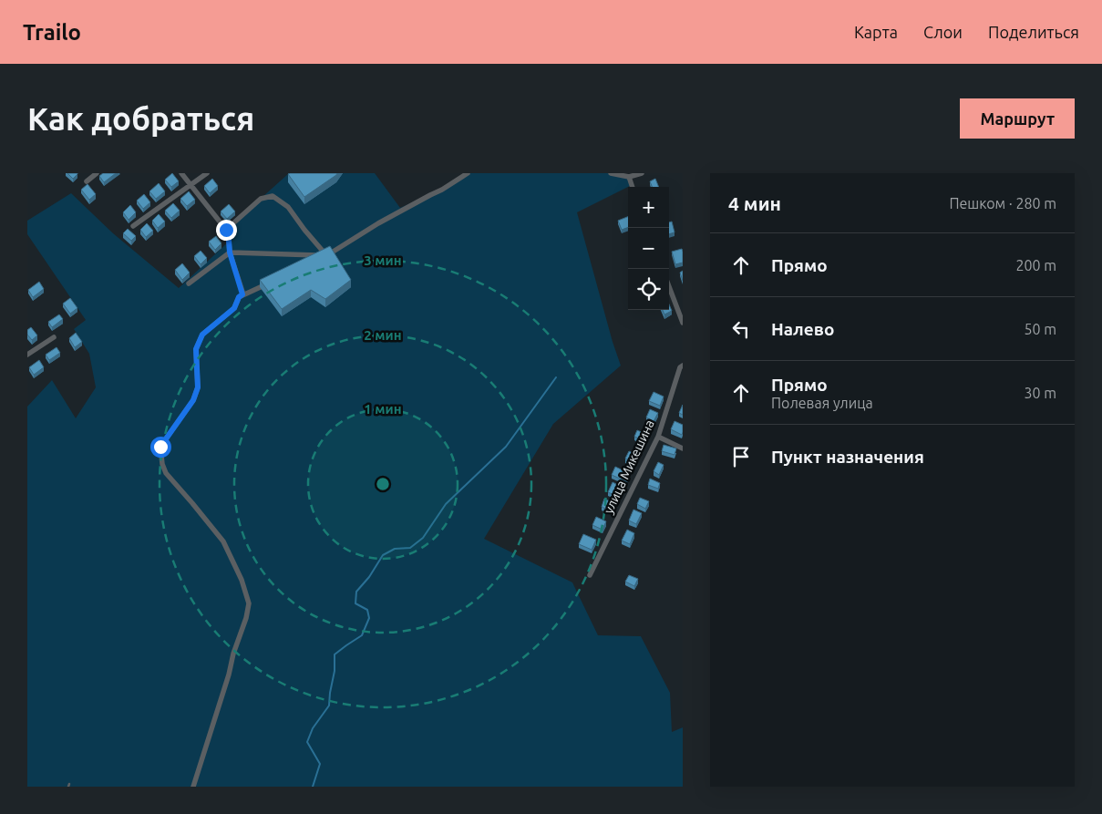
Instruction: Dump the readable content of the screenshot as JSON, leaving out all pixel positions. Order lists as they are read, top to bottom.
{
  "streets": {
    "street": ["улица Микешина"]
  },
  "page": {
    "header": "Trailo",
    "nav": ["Карта", "Слои", "Поделиться"],
    "buttons": "Маршрут",
    "title": "Как добраться",
    "heading": ["4 мин", "Пешком · 280 m"],
    "map_buttons": ["+", "−"],
    "list": [
      ["Прямо", "200 m"],
      ["Налево", "50 m"],
      ["Прямо", "Полевая улица", "30 m"],
      "Пункт назначения"
    ]
  },
  "rings": ["3 мин", "2 мин", "1 мин"]
}
